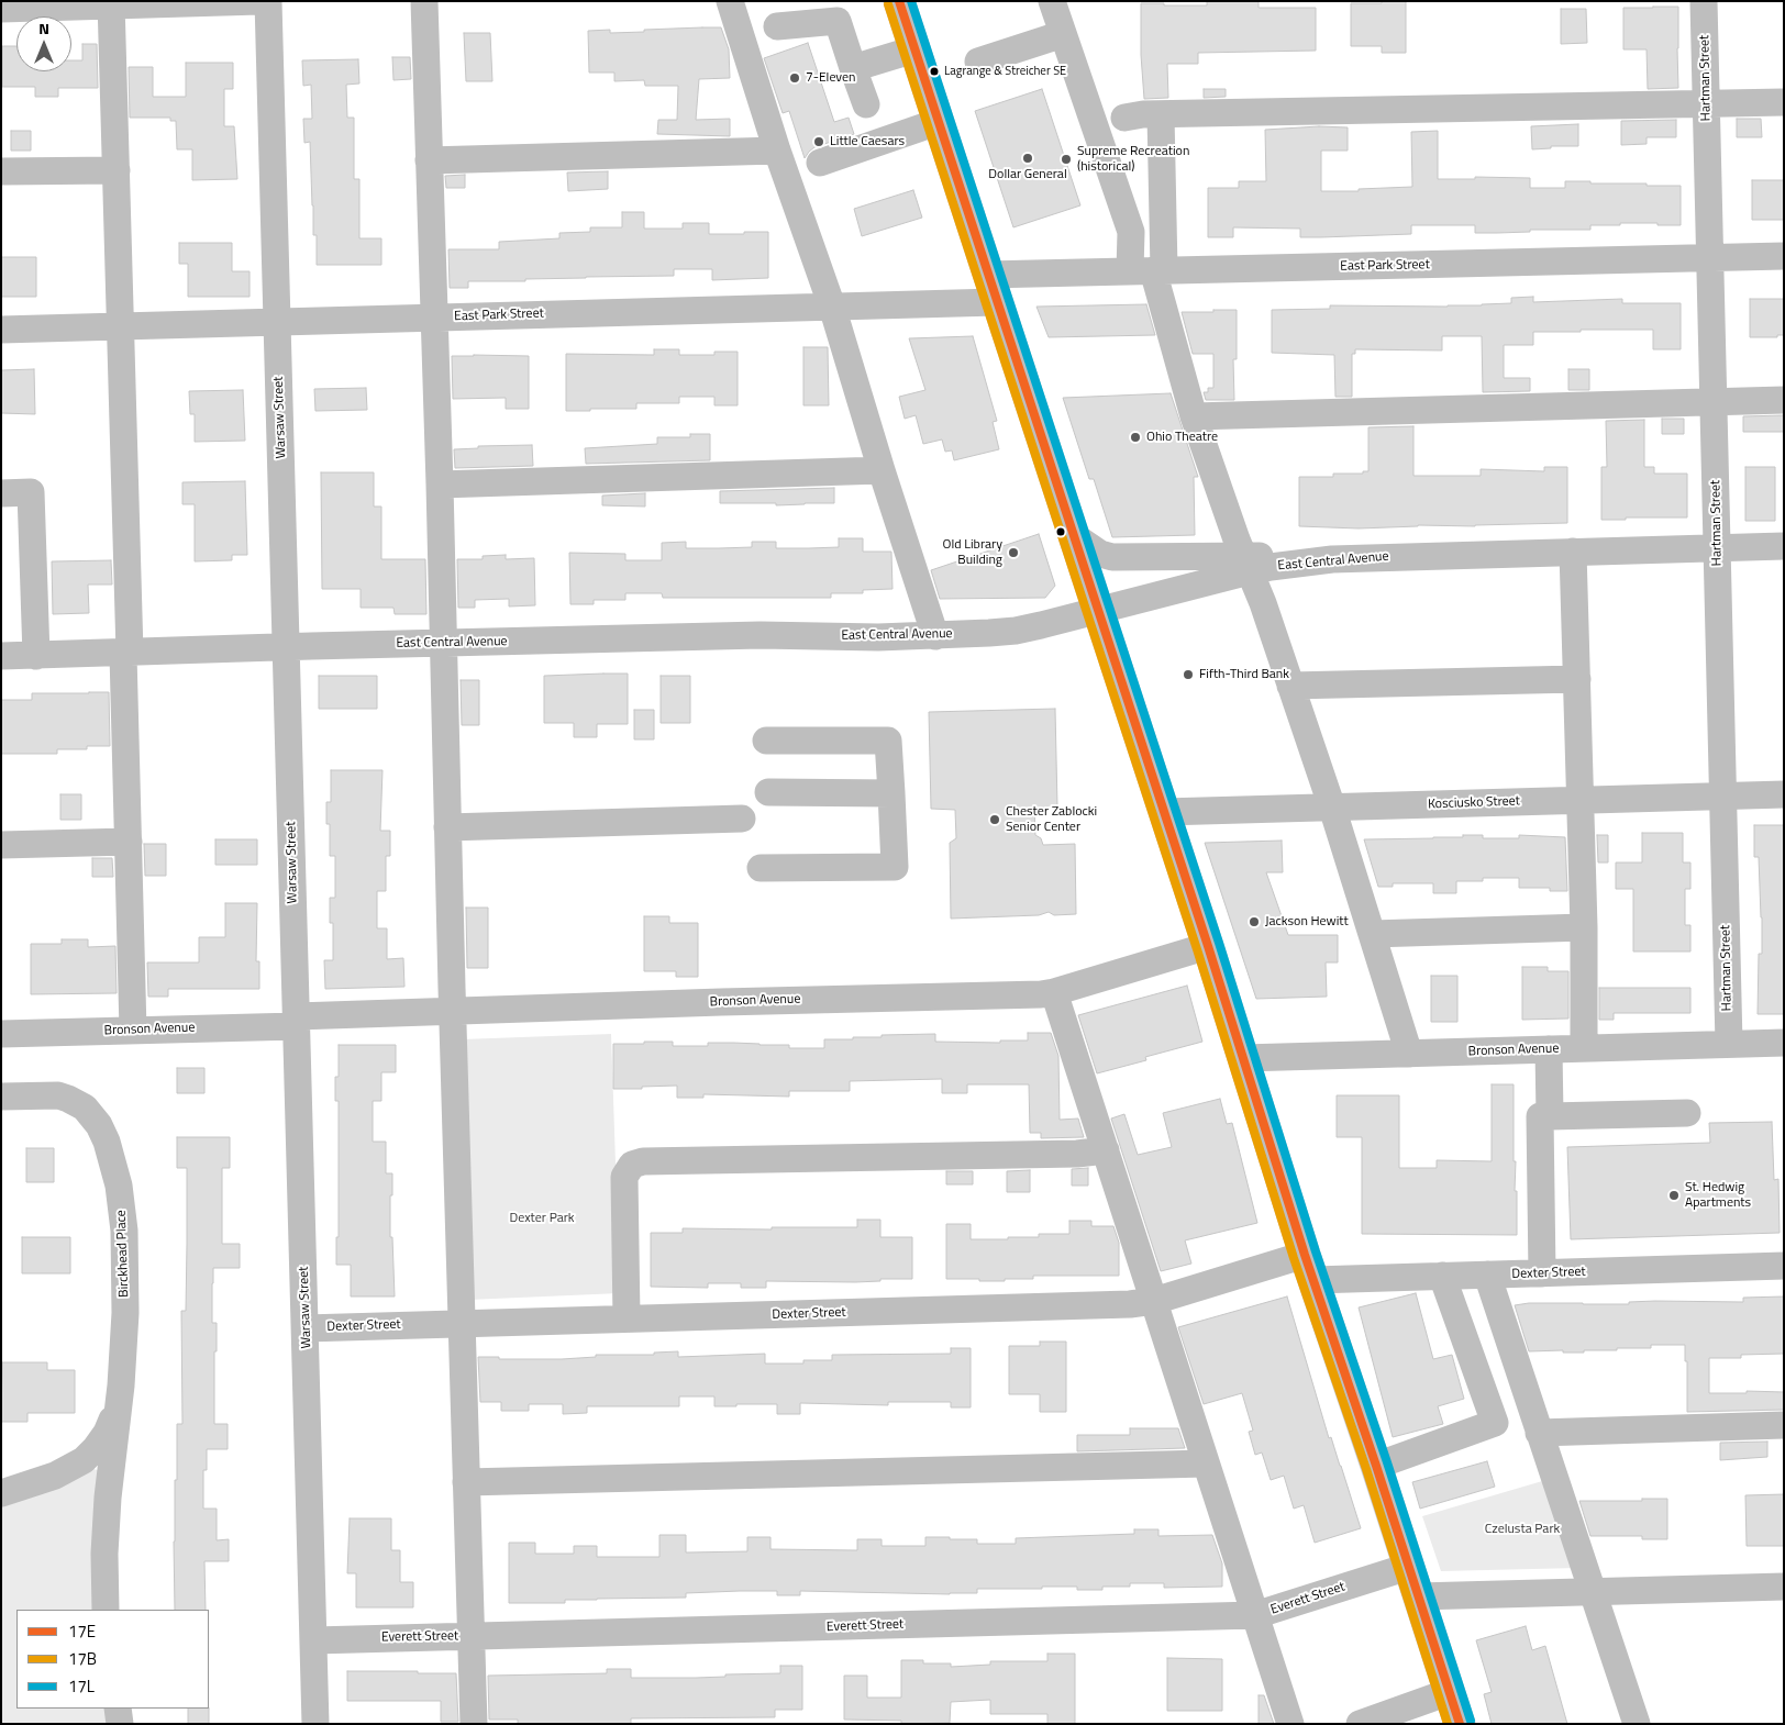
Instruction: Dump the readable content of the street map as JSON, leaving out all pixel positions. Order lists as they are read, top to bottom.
{
  "streets": {
    "street": [
      "Hartman Street",
      "East Park Street",
      "Warsaw Street",
      "East Central Avenue",
      "Kosciusko Street",
      "Bronson Avenue",
      "Birckhead Place",
      "Dexter Street",
      "Everett Street"
    ]
  },
  "crossings": [
    ["Hartman Street", "East Park Street"],
    ["Hartman Street", "East Central Avenue"],
    ["Hartman Street", "Kosciusko Street"],
    ["Hartman Street", "Bronson Avenue"],
    ["East Park Street", "Warsaw Street"],
    ["Warsaw Street", "East Central Avenue"],
    ["Warsaw Street", "Bronson Avenue"],
    ["Warsaw Street", "Dexter Street"],
    ["Warsaw Street", "Everett Street"]
  ],
  "parks": ["Dexter Park", "Czelusta Park"],
  "places": [
    "Lagrange & Streicher SE",
    "7-Eleven",
    "Little Caesars",
    "Dollar General",
    "Supreme Recreation (historical)",
    "Ohio Theatre",
    "Old Library Building",
    "Fifth-Third Bank",
    "Chester Zablocki Senior Center",
    "Jackson Hewitt",
    "St. Hedwig Apartments"
  ],
  "lines": ["transit line 17E", "transit line 17L", "transit line 17B"],
  "legend": ["17E", "17B", "17L"],
  "north": "top"
}
